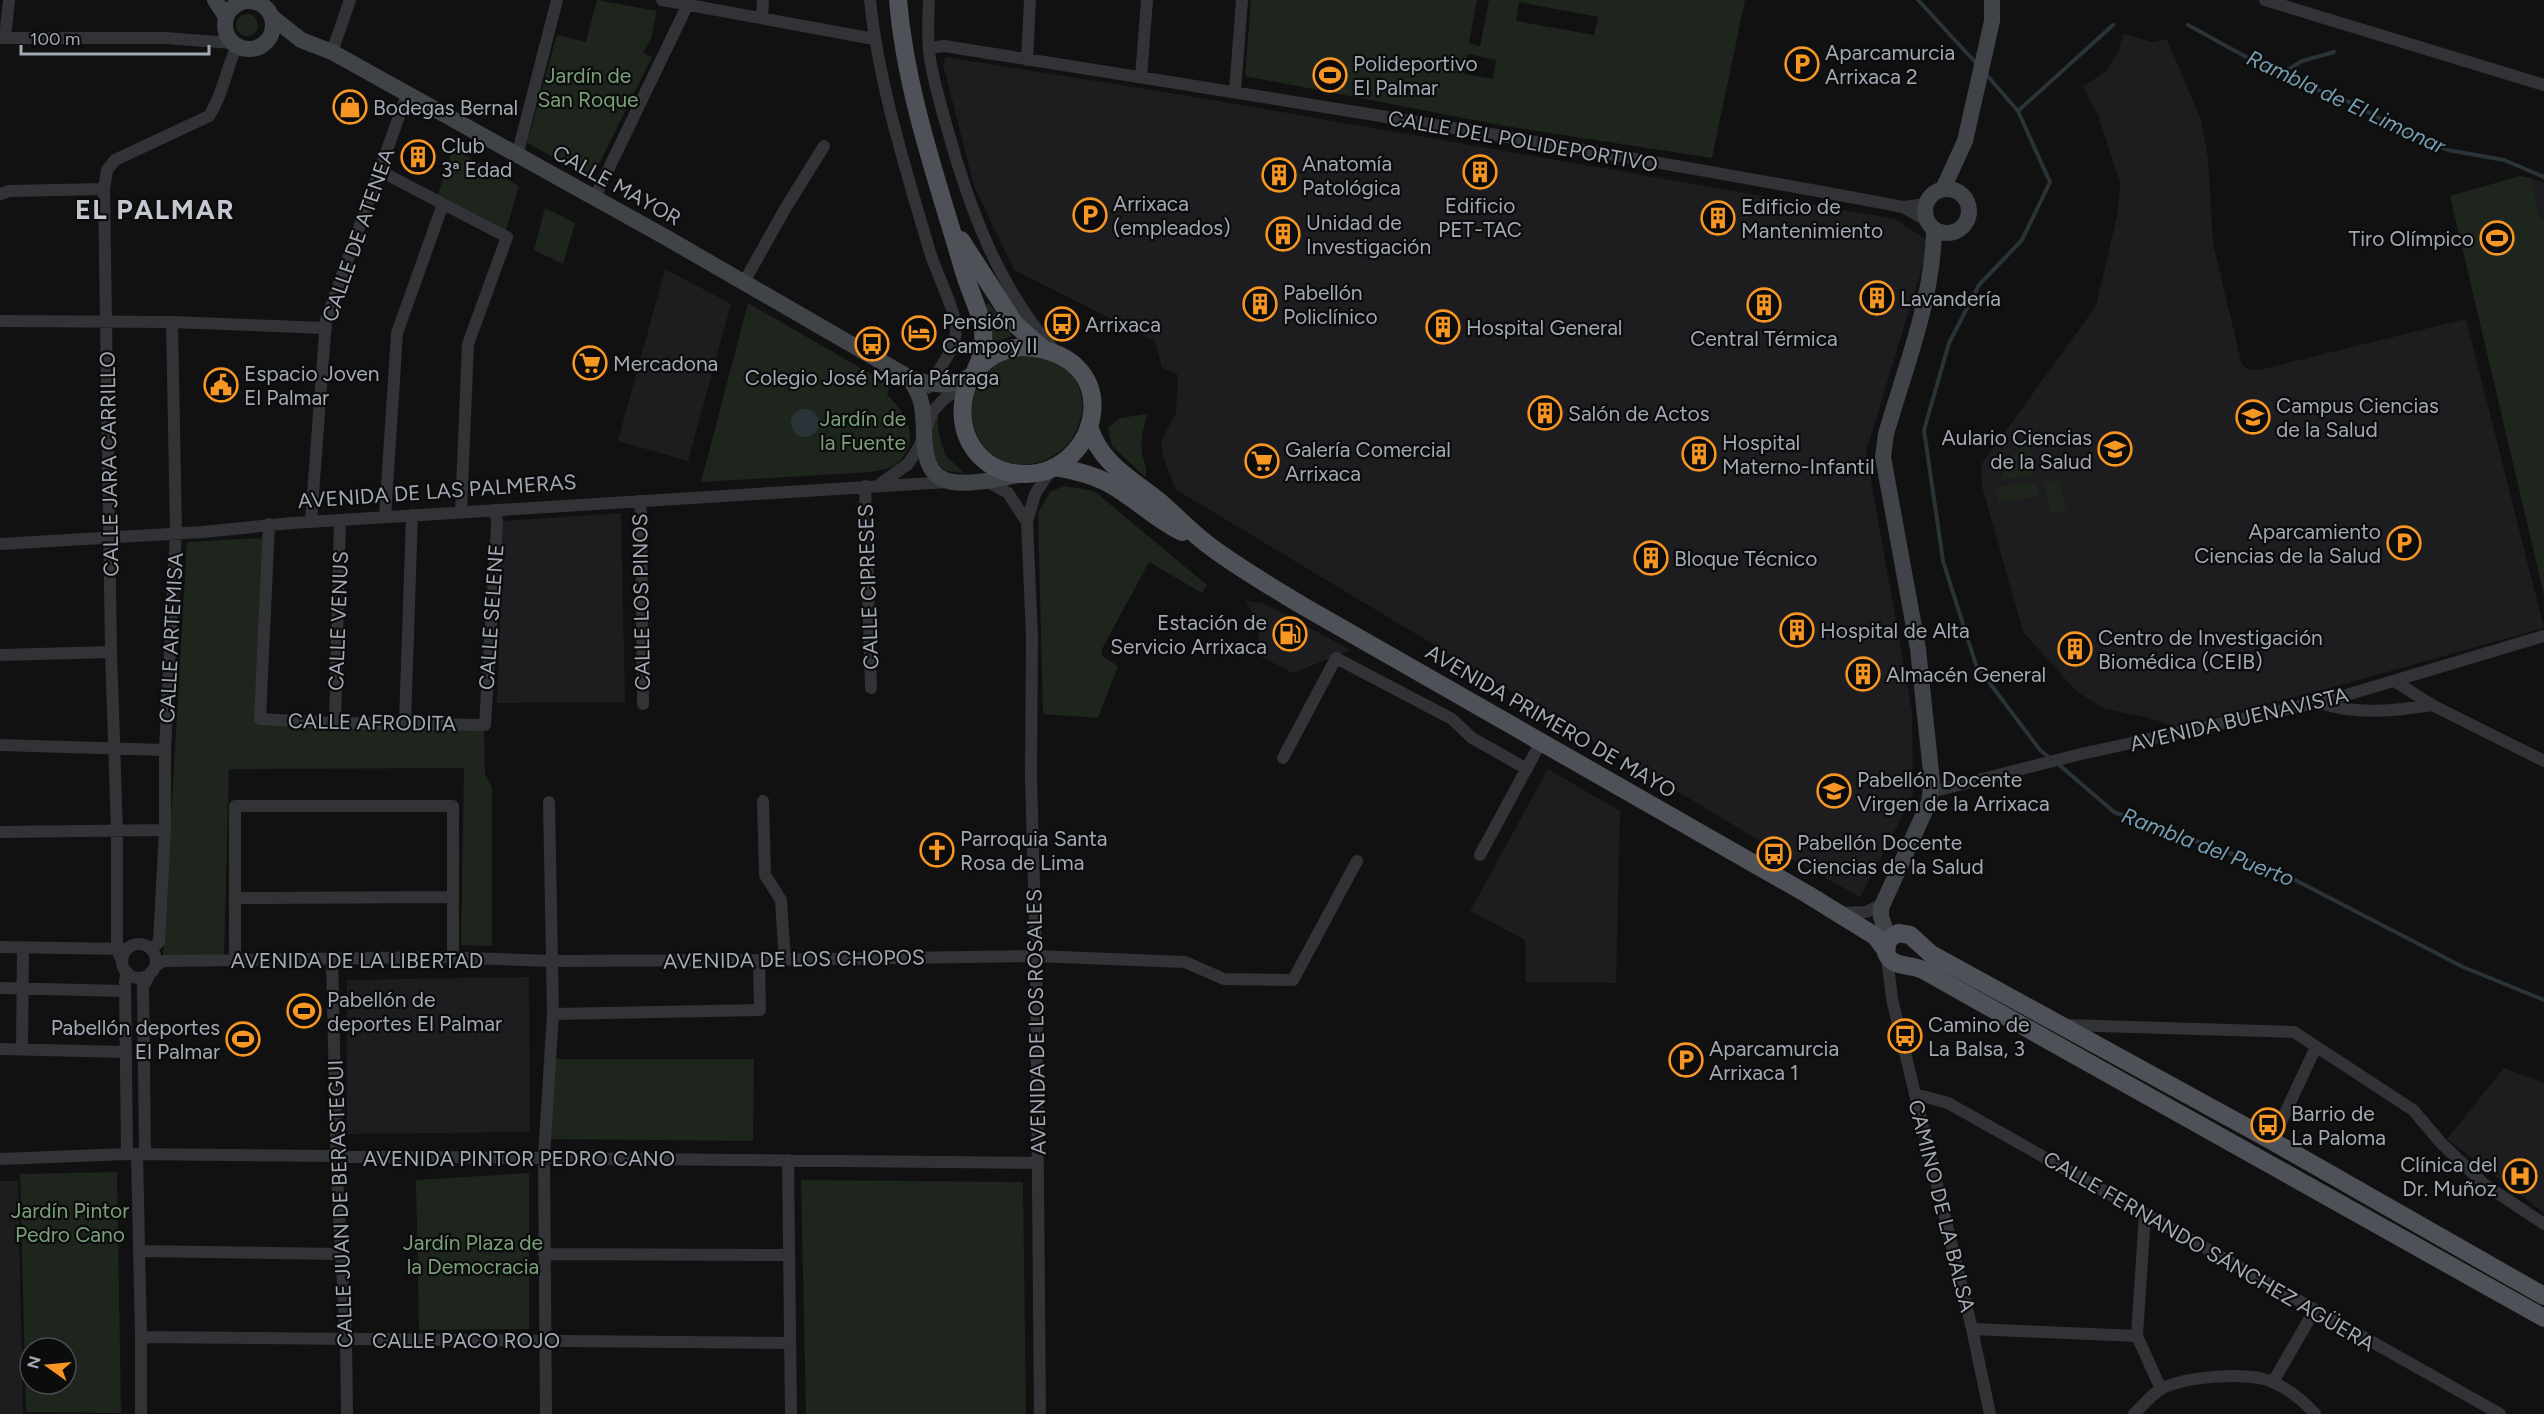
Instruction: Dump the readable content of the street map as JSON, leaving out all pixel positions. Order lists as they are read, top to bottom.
{
  "streets": {
    "main road": ["AVENIDA PRIMERO DE MAYO"],
    "street": [
      "CALLE DEL POLIDEPORTIVO",
      "CALLE MAYOR",
      "CALLE DE ATENEA",
      "CALLE JARA CARRILLO",
      "AVENIDA DE LAS PALMERAS",
      "CALLE CIPRESES",
      "CALLE LOS PINOS",
      "CALLE SELENE",
      "CALLE VENUS",
      "CALLE ARTEMISA",
      "AVENIDA BUENAVISTA",
      "CALLE AFRODITA",
      "AVENIDA DE LOS CHOPOS",
      "AVENIDA DE LA LIBERTAD",
      "AVENIDA DE LOS ROSALES",
      "AVENIDA PINTOR PEDRO CANO",
      "CALLE JUAN DE BERASTEGUI",
      "CAMINO DE LA BALSA",
      "CALLE FERNANDO SÁNCHEZ AGÜERA",
      "CALLE PACO ROJO"
    ]
  },
  "crossings": [
    ["CALLE MAYOR", "CALLE DE ATENEA"],
    ["CALLE MAYOR", "CALLE JARA CARRILLO"],
    ["CALLE MAYOR", "AVENIDA DE LAS PALMERAS"],
    ["CALLE MAYOR", "AVENIDA PRIMERO DE MAYO"],
    ["CALLE MAYOR", "AVENIDA DE LOS ROSALES"],
    ["CALLE DE ATENEA", "AVENIDA DE LAS PALMERAS"],
    ["CALLE JARA CARRILLO", "AVENIDA DE LAS PALMERAS"],
    ["CALLE JARA CARRILLO", "CALLE ARTEMISA"],
    ["CALLE JARA CARRILLO", "AVENIDA PINTOR PEDRO CANO"],
    ["AVENIDA DE LAS PALMERAS", "CALLE CIPRESES"],
    ["AVENIDA DE LAS PALMERAS", "CALLE LOS PINOS"],
    ["AVENIDA DE LAS PALMERAS", "CALLE SELENE"],
    ["AVENIDA DE LAS PALMERAS", "CALLE VENUS"],
    ["AVENIDA DE LAS PALMERAS", "CALLE ARTEMISA"],
    ["AVENIDA DE LAS PALMERAS", "AVENIDA PRIMERO DE MAYO"],
    ["AVENIDA DE LAS PALMERAS", "CALLE AFRODITA"],
    ["AVENIDA DE LAS PALMERAS", "AVENIDA DE LOS ROSALES"],
    ["CALLE SELENE", "CALLE AFRODITA"],
    ["CALLE VENUS", "CALLE AFRODITA"],
    ["CALLE ARTEMISA", "AVENIDA DE LA LIBERTAD"],
    ["CALLE ARTEMISA", "AVENIDA PINTOR PEDRO CANO"],
    ["AVENIDA PRIMERO DE MAYO", "AVENIDA DE LOS ROSALES"],
    ["AVENIDA PRIMERO DE MAYO", "CAMINO DE LA BALSA"],
    ["AVENIDA DE LOS CHOPOS", "AVENIDA DE LA LIBERTAD"],
    ["AVENIDA DE LOS CHOPOS", "AVENIDA DE LOS ROSALES"],
    ["AVENIDA DE LA LIBERTAD", "CALLE JUAN DE BERASTEGUI"],
    ["AVENIDA DE LOS ROSALES", "AVENIDA PINTOR PEDRO CANO"],
    ["AVENIDA PINTOR PEDRO CANO", "CALLE JUAN DE BERASTEGUI"],
    ["CALLE JUAN DE BERASTEGUI", "CALLE PACO ROJO"],
    ["CAMINO DE LA BALSA", "CALLE FERNANDO SÁNCHEZ AGÜERA"]
  ],
  "districts": ["EL PALMAR"],
  "water": ["Rambla de El Limonar", "Rambla del Puerto"],
  "parks": [
    "Jardín de San Roque",
    "Jardín de la Fuente",
    "Jardín Pintor Pedro Cano",
    "Jardín Plaza de la Democracia"
  ],
  "places": {
    "parking": [
      "Aparcamurcia Arrixaca 2",
      "Arrixaca (empleados)",
      "Aparcamiento Ciencias de la Salud",
      "Aparcamurcia Arrixaca 1"
    ],
    "sports": [
      "Polideportivo El Palmar",
      "Tiro Olímpico",
      "Pabellón de deportes El Palmar",
      "Pabellón deportes El Palmar"
    ],
    "shop": ["Bodegas Bernal"],
    "building": [
      "Club 3ª Edad",
      "Edificio PET-TAC",
      "Anatomía Patológica",
      "Edificio de Mantenimiento",
      "Unidad de Investigación",
      "Lavandería",
      "Pabellón Policlínico",
      "Central Térmica",
      "Hospital General",
      "Salón de Actos",
      "Hospital Materno-Infantil",
      "Bloque Técnico",
      "Hospital de Alta",
      "Centro de Investigación Biomédica (CEIB)",
      "Almacén General"
    ],
    "bus stop": [
      "Arrixaca",
      "Colegio José María Párraga",
      "Pabellón Docente Ciencias de la Salud",
      "Camino de La Balsa, 3",
      "Barrio de La Paloma"
    ],
    "hotel": ["Pensión Campoy II"],
    "supermarket": ["Mercadona", "Galería Comercial Arrixaca"],
    "public building": ["Espacio Joven El Palmar"],
    "school or university": ["Campus Ciencias de la Salud", "Aulario Ciencias de la Salud", "Pabellón Docente Virgen de la Arrixaca"],
    "fuel station": ["Estación de Servicio Arrixaca"],
    "church": ["Parroquia Santa Rosa de Lima"],
    "hospital": ["Clínica del Dr. Muñoz"]
  },
  "scale_bar": "100 m",
  "north": "left"
}
